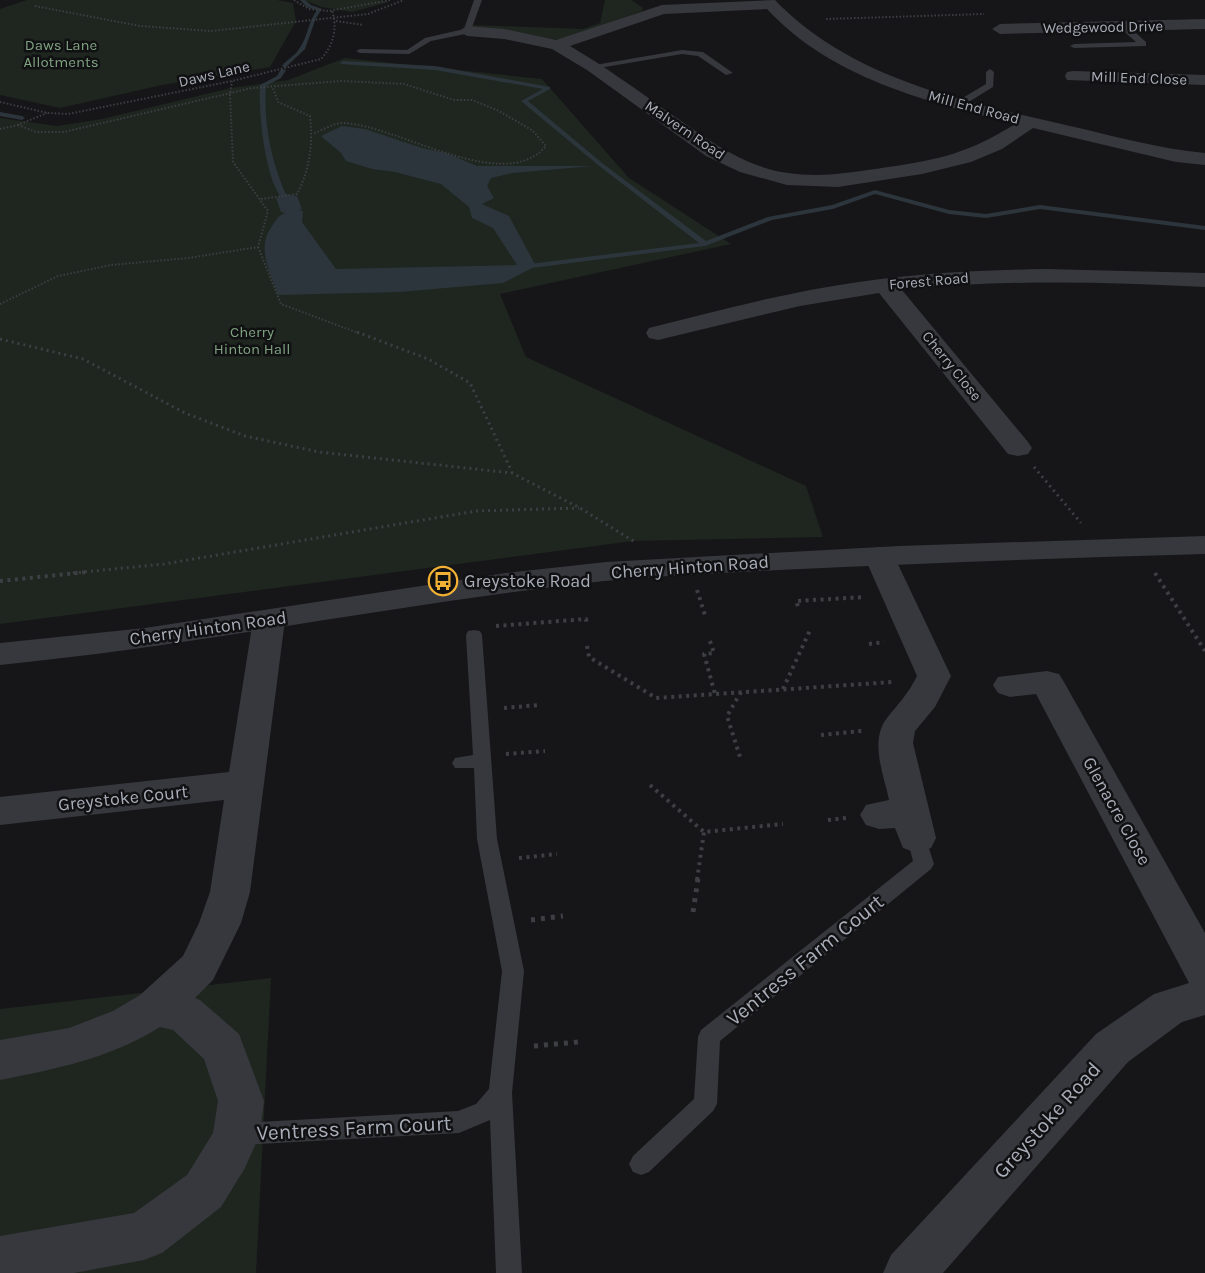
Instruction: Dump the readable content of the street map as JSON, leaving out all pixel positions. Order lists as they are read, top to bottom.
{
  "streets": {
    "street": [
      "Wedgewood Drive",
      "Mill End Close",
      "Mill End Road",
      "Malvern Road",
      "Forest Road",
      "Cherry Close",
      "Cherry Hinton Road",
      "Greystoke Court",
      "Glenacre Close",
      "Ventress Farm Court",
      "Greystoke Road"
    ],
    "path": ["Daws Lane"]
  },
  "crossings": [
    ["Mill End Road", "Malvern Road"],
    ["Forest Road", "Cherry Close"]
  ],
  "parks": ["Daws Lane Allotments", "Cherry Hinton Hall"],
  "places": {
    "bus stop": ["Greystoke Road"]
  }
}
